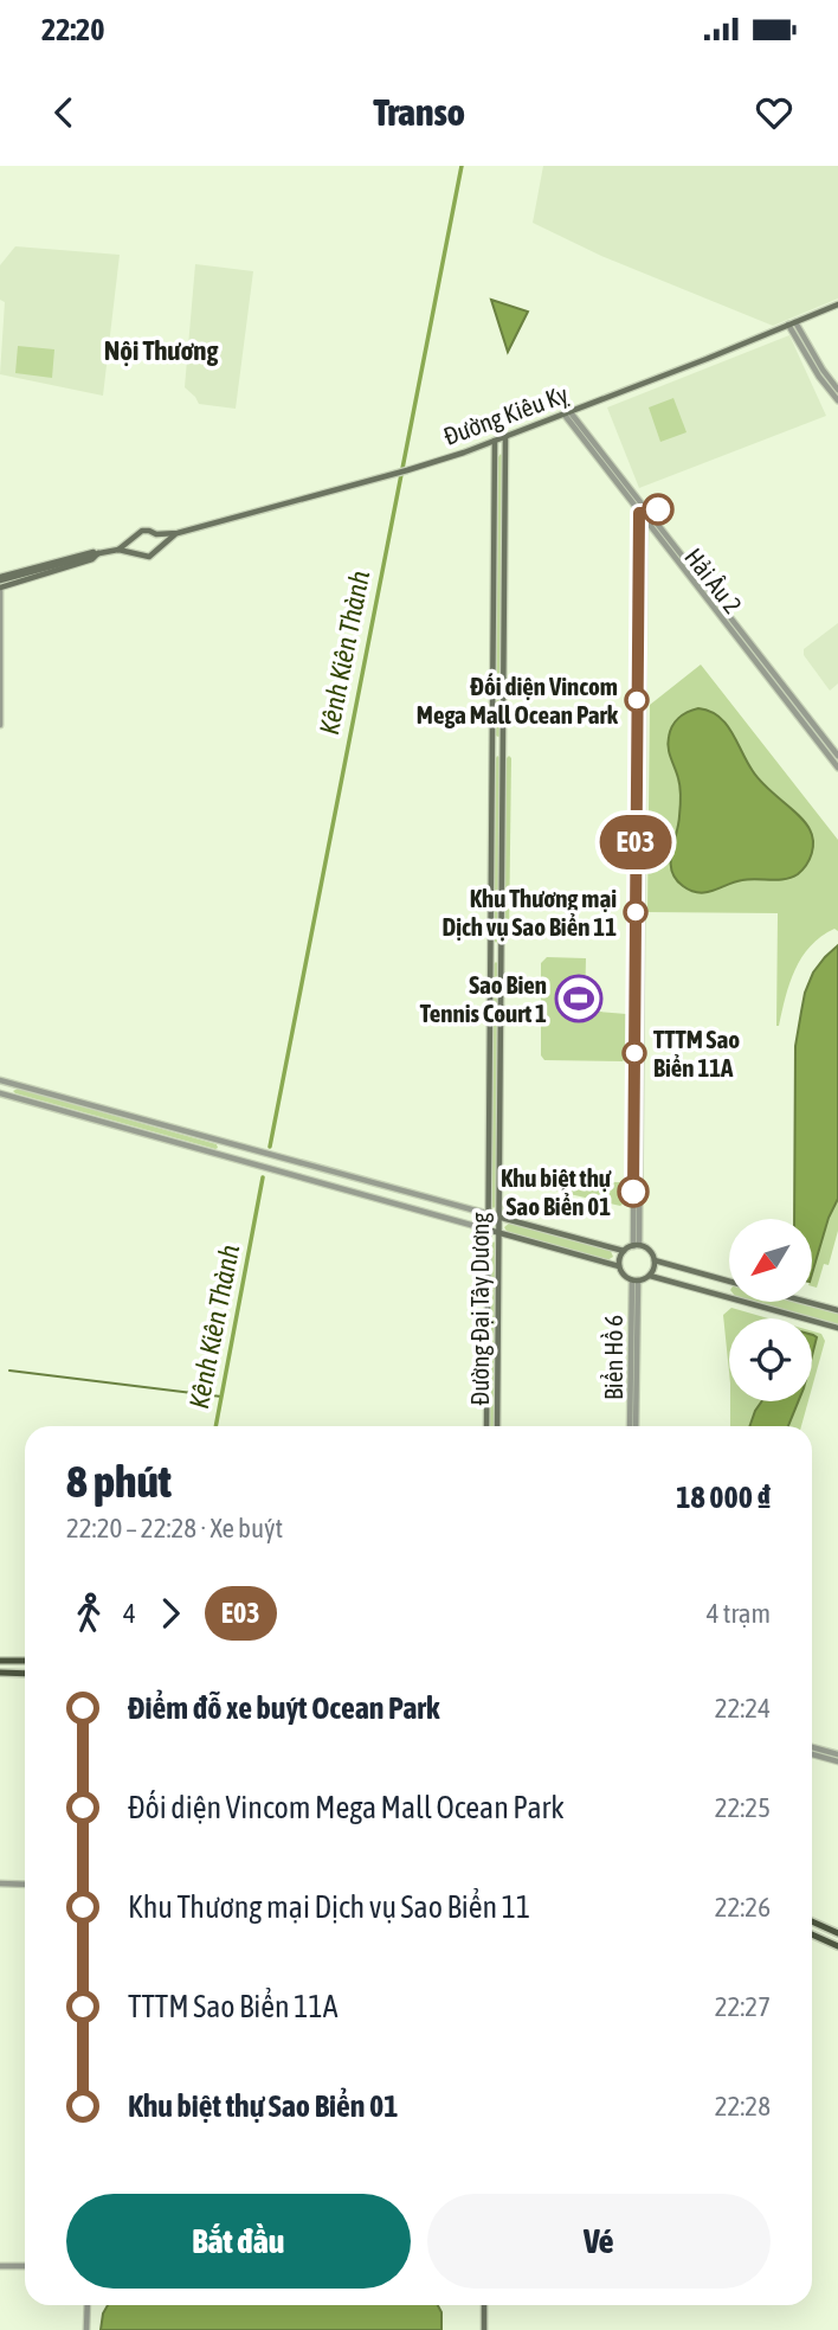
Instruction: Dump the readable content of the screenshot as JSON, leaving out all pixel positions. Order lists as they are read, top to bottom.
{
  "streets": {
    "main road": ["Đường Kiêu Kỵ", "Đường Đại Tây Dương"],
    "street": ["Hải Âu 2", "Biển Hồ 6"]
  },
  "crossings": [
    ["Đường Kiêu Kỵ", "Hải Âu 2"],
    ["Đường Kiêu Kỵ", "Đường Đại Tây Dương"]
  ],
  "districts": ["Nội Thương"],
  "water": ["Kênh Kiên Thành"],
  "places": {
    "other": [
      "Đối diện Vincom Mega Mall Ocean Park",
      "Khu Thương mại Dịch vụ Sao Biển 11",
      "TTTM Sao Biển 11A",
      "Khu biệt thự Sao Biển 01"
    ],
    "sports": ["Sao Bien Tennis Court 1"]
  },
  "lines": ["bus line E03"],
  "north": "bottom left",
  "page": {
    "status": "22:20",
    "header": "Transo",
    "on_map": "E03",
    "heading": ["8 phút", "22:20 – 22:28 · Xe buýt", "18 000 ₫"],
    "legs": ["4", "E03", "4 trạm"],
    "list": [
      {
        "name": "Điểm đỗ xe buýt Ocean Park",
        "value": "22:24"
      },
      {
        "name": "Đối diện Vincom Mega Mall Ocean Park",
        "value": "22:25"
      },
      {
        "name": "Khu Thương mại Dịch vụ Sao Biển 11",
        "value": "22:26"
      },
      {
        "name": "TTTM Sao Biển 11A",
        "value": "22:27"
      },
      {
        "name": "Khu biệt thự Sao Biển 01",
        "value": "22:28"
      }
    ],
    "buttons": ["Bắt đầu", "Vé"]
  }
}
